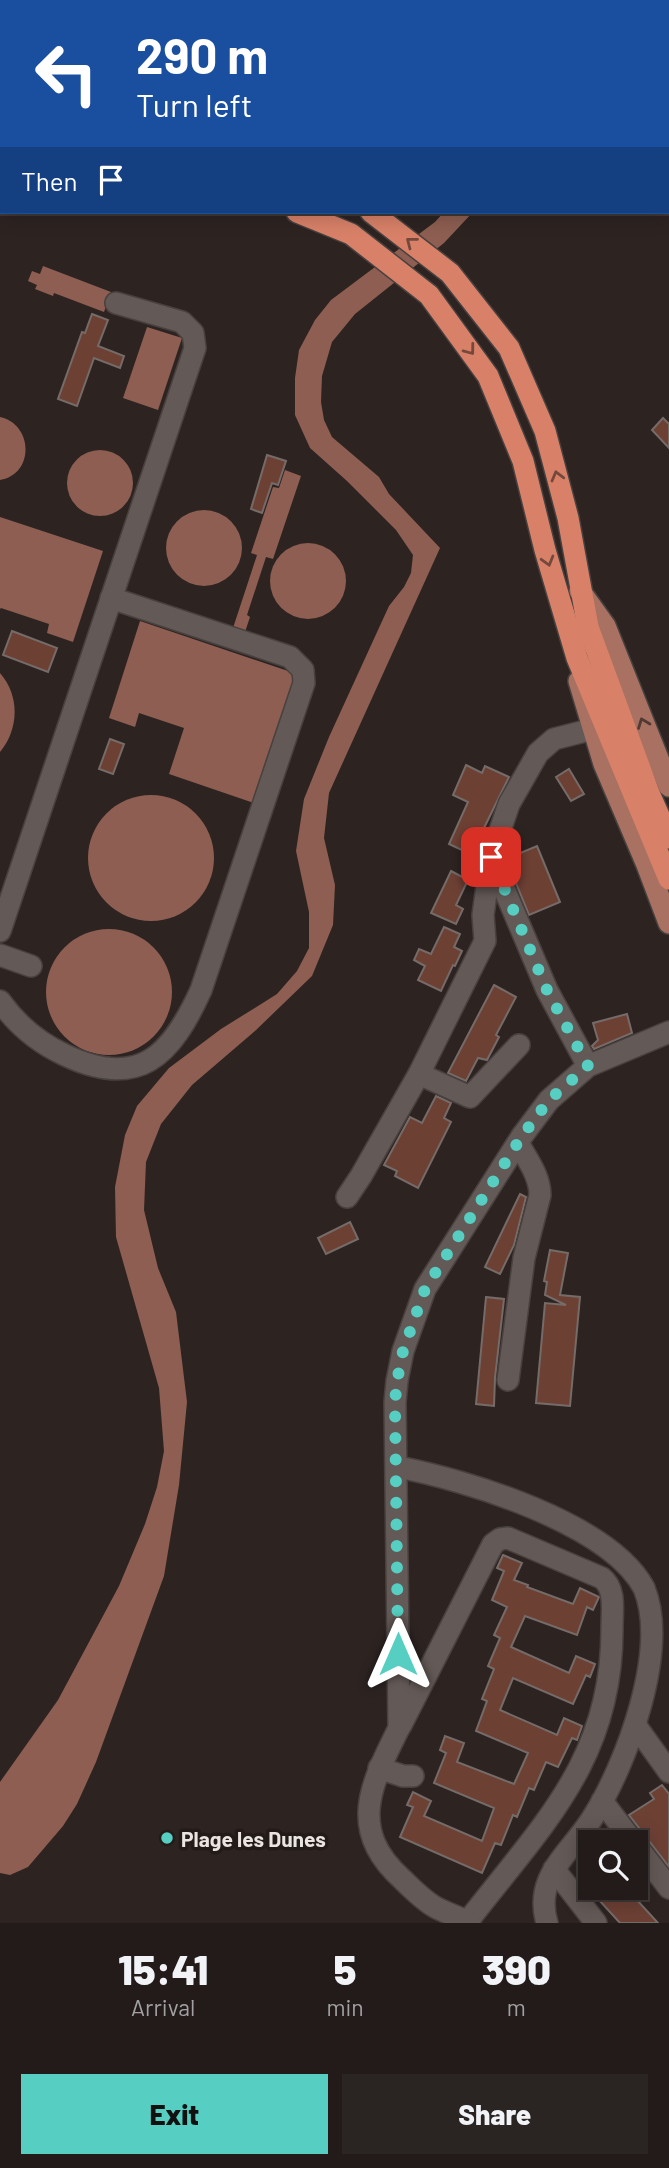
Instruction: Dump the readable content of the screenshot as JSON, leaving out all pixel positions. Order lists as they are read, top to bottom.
{
  "places": ["Plage les Dunes"],
  "page": {
    "turn": ["290 m", "Turn left"],
    "then": "Then",
    "eta": [
      "15:41",
      "Arrival",
      "5",
      "min",
      "390",
      "m"
    ],
    "buttons": ["Exit", "Share"]
  }
}
